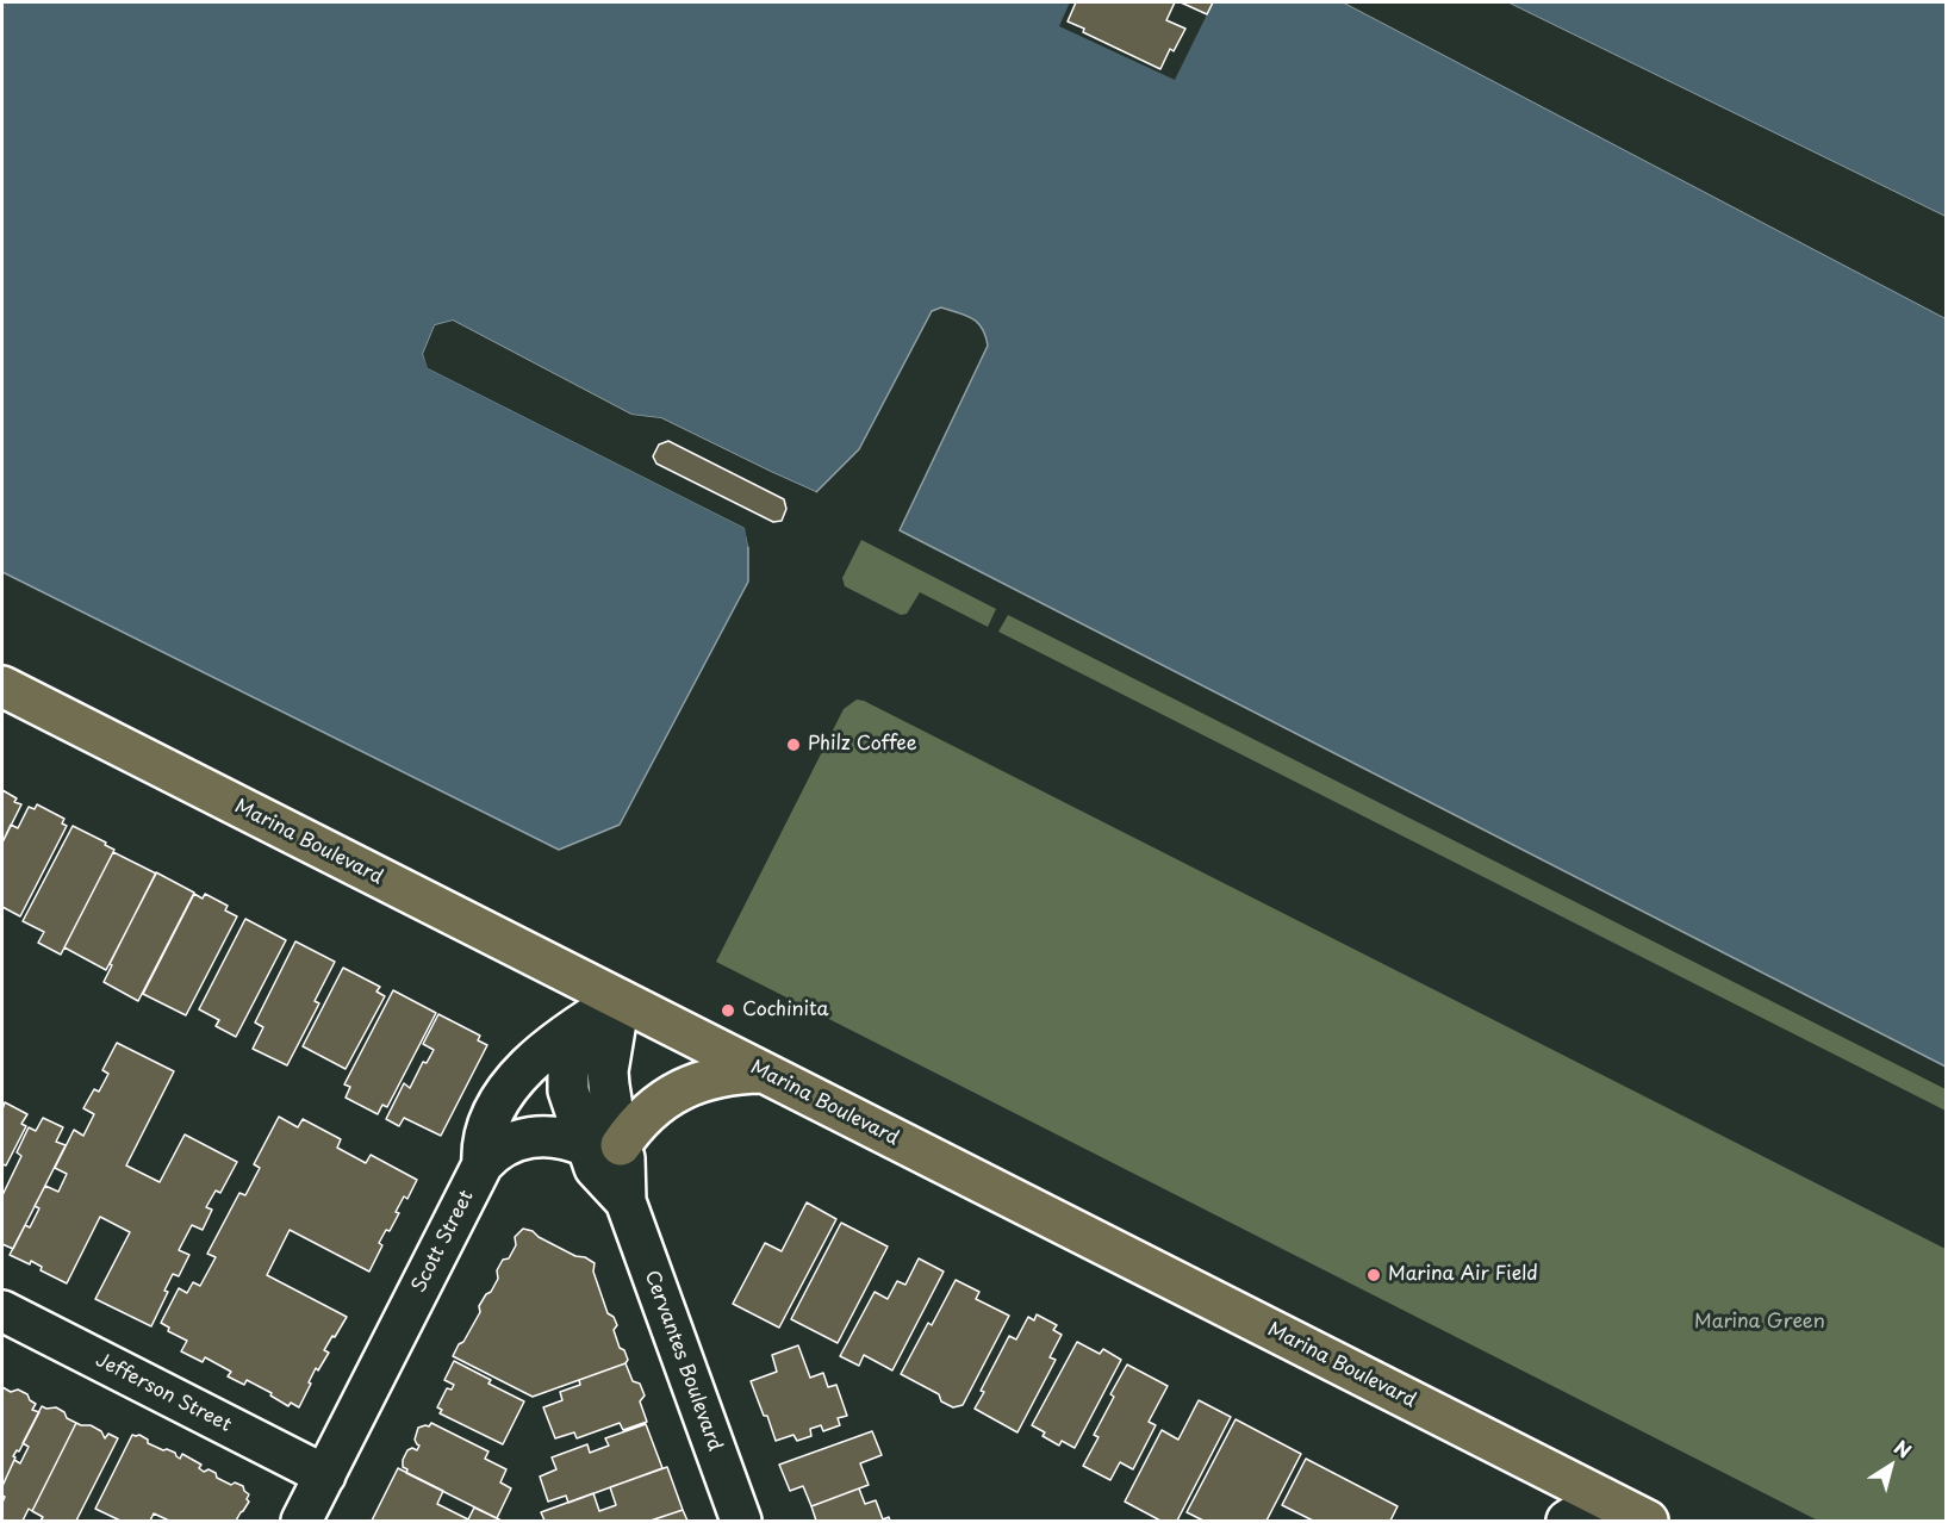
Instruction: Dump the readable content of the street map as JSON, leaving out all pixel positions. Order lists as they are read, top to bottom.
{
  "streets": {
    "main road": ["Marina Boulevard"],
    "street": ["Scott Street", "Cervantes Boulevard", "Jefferson Street"]
  },
  "crossings": [
    ["Marina Boulevard", "Scott Street"],
    ["Marina Boulevard", "Cervantes Boulevard"],
    ["Scott Street", "Cervantes Boulevard"],
    ["Scott Street", "Jefferson Street"]
  ],
  "parks": ["Marina Green"],
  "places": ["Philz Coffee", "Cochinita", "Marina Air Field"],
  "north": "top right"
}
